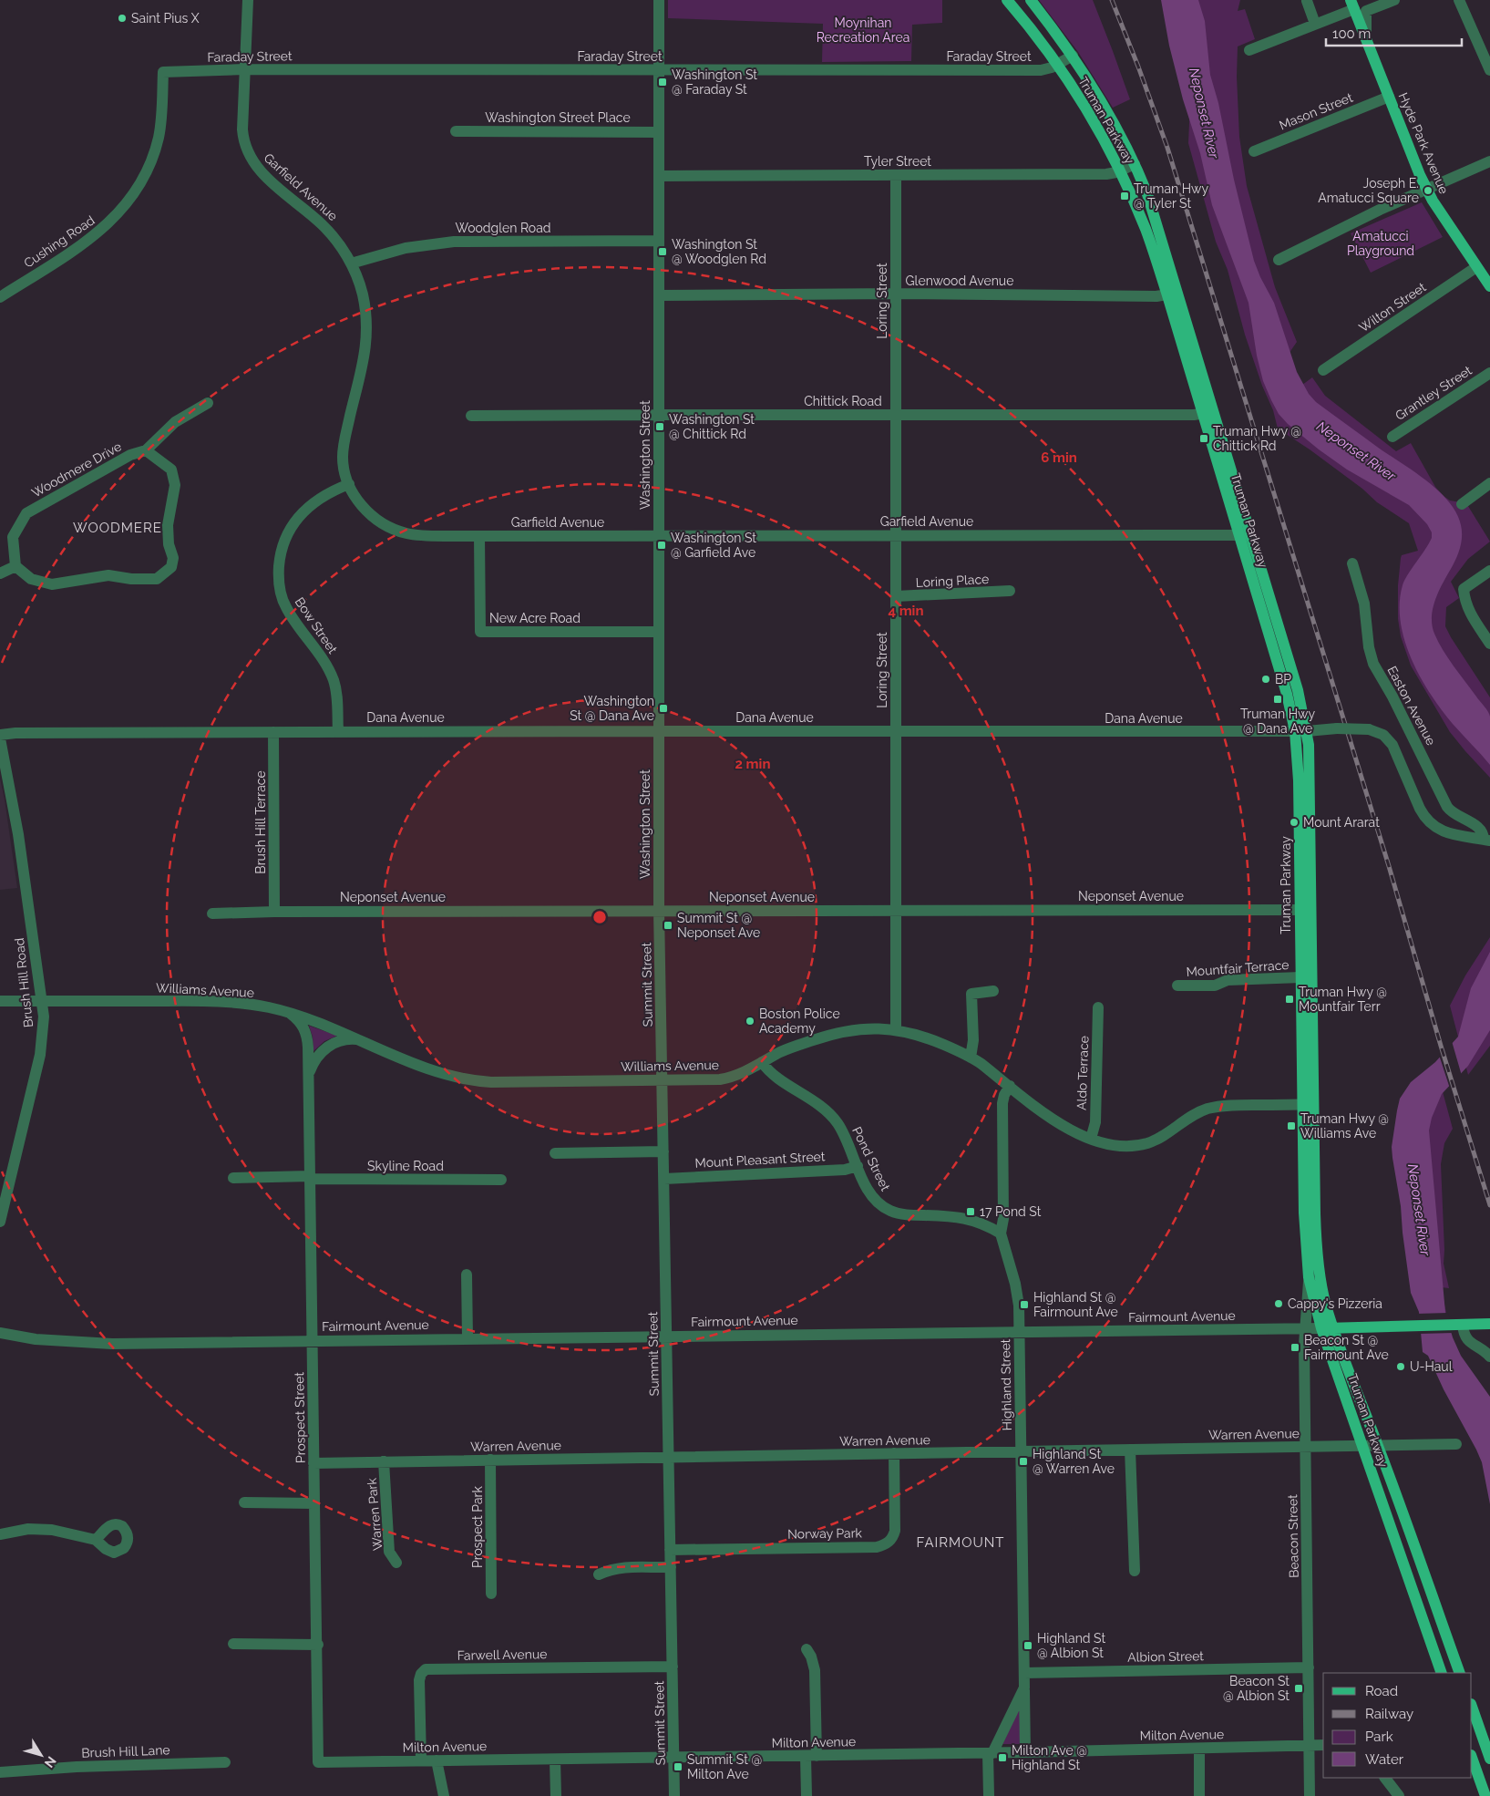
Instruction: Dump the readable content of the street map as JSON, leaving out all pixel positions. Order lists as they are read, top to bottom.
{
  "streets": {
    "main road": ["Truman Parkway", "Hyde Park Avenue", "Fairmount Avenue"],
    "street": [
      "Faraday Street",
      "Mason Street",
      "Washington Street Place",
      "Tyler Street",
      "Garfield Avenue",
      "Woodglen Road",
      "Cushing Road",
      "Glenwood Avenue",
      "Loring Street",
      "Wilton Street",
      "Grantley Street",
      "Chittick Road",
      "Washington Street",
      "Woodmere Drive",
      "Loring Place",
      "New Acre Road",
      "Bow Street",
      "Easton Avenue",
      "Dana Avenue",
      "Brush Hill Terrace",
      "Neponset Avenue",
      "Mountfair Terrace",
      "Brush Hill Road",
      "Summit Street",
      "Williams Avenue",
      "Aldo Terrace",
      "Pond Street",
      "Mount Pleasant Street",
      "Skyline Road",
      "Highland Street",
      "Prospect Street",
      "Warren Avenue",
      "Warren Park",
      "Prospect Park",
      "Norway Park",
      "Beacon Street",
      "Farwell Avenue",
      "Albion Street",
      "Milton Avenue",
      "Brush Hill Lane"
    ]
  },
  "crossings": [
    ["Faraday Street", "Truman Parkway"],
    ["Faraday Street", "Garfield Avenue"],
    ["Faraday Street", "Cushing Road"],
    ["Faraday Street", "Washington Street"],
    ["Mason Street", "Hyde Park Avenue"],
    ["Washington Street Place", "Washington Street"],
    ["Truman Parkway", "Tyler Street"],
    ["Truman Parkway", "Garfield Avenue"],
    ["Truman Parkway", "Glenwood Avenue"],
    ["Truman Parkway", "Chittick Road"],
    ["Truman Parkway", "Dana Avenue"],
    ["Truman Parkway", "Neponset Avenue"],
    ["Truman Parkway", "Mountfair Terrace"],
    ["Truman Parkway", "Williams Avenue"],
    ["Truman Parkway", "Fairmount Avenue"],
    ["Truman Parkway", "Warren Avenue"],
    ["Truman Parkway", "Beacon Street"],
    ["Hyde Park Avenue", "Wilton Street"],
    ["Tyler Street", "Loring Street"],
    ["Tyler Street", "Washington Street"],
    ["Garfield Avenue", "Woodglen Road"],
    ["Garfield Avenue", "Loring Street"],
    ["Garfield Avenue", "Washington Street"],
    ["Garfield Avenue", "New Acre Road"],
    ["Garfield Avenue", "Bow Street"],
    ["Woodglen Road", "Washington Street"],
    ["Glenwood Avenue", "Loring Street"],
    ["Glenwood Avenue", "Washington Street"],
    ["Loring Street", "Chittick Road"],
    ["Loring Street", "Loring Place"],
    ["Loring Street", "Dana Avenue"],
    ["Loring Street", "Neponset Avenue"],
    ["Loring Street", "Williams Avenue"],
    ["Chittick Road", "Washington Street"],
    ["Washington Street", "New Acre Road"],
    ["Washington Street", "Dana Avenue"],
    ["Washington Street", "Neponset Avenue"],
    ["Washington Street", "Summit Street"],
    ["Bow Street", "Dana Avenue"],
    ["Easton Avenue", "Dana Avenue"],
    ["Dana Avenue", "Brush Hill Terrace"],
    ["Brush Hill Terrace", "Neponset Avenue"],
    ["Neponset Avenue", "Summit Street"],
    ["Brush Hill Road", "Williams Avenue"],
    ["Summit Street", "Williams Avenue"],
    ["Summit Street", "Mount Pleasant Street"],
    ["Summit Street", "Fairmount Avenue"],
    ["Summit Street", "Warren Avenue"],
    ["Summit Street", "Norway Park"],
    ["Summit Street", "Farwell Avenue"],
    ["Summit Street", "Milton Avenue"],
    ["Williams Avenue", "Aldo Terrace"],
    ["Williams Avenue", "Pond Street"],
    ["Williams Avenue", "Highland Street"],
    ["Williams Avenue", "Prospect Street"],
    ["Pond Street", "Mount Pleasant Street"],
    ["Pond Street", "Highland Street"],
    ["Skyline Road", "Prospect Street"],
    ["Fairmount Avenue", "Highland Street"],
    ["Fairmount Avenue", "Prospect Street"],
    ["Fairmount Avenue", "Beacon Street"],
    ["Highland Street", "Warren Avenue"],
    ["Highland Street", "Albion Street"],
    ["Highland Street", "Milton Avenue"],
    ["Prospect Street", "Warren Avenue"],
    ["Prospect Street", "Milton Avenue"],
    ["Warren Avenue", "Warren Park"],
    ["Warren Avenue", "Prospect Park"],
    ["Warren Avenue", "Norway Park"],
    ["Warren Avenue", "Beacon Street"],
    ["Beacon Street", "Albion Street"],
    ["Beacon Street", "Milton Avenue"],
    ["Farwell Avenue", "Milton Avenue"]
  ],
  "districts": ["WOODMERE", "FAIRMOUNT"],
  "water": ["Neponset River"],
  "parks": ["Moynihan Recreation Area", "Amatucci Playground"],
  "places": {
    "other": [
      "Saint Pius X",
      "Joseph E. Amatucci Square",
      "BP",
      "Mount Ararat",
      "Boston Police Academy",
      "Cappy's Pizzeria",
      "U-Haul"
    ],
    "transit": [
      "Washington St @ Faraday St",
      "Truman Hwy @ Tyler St",
      "Washington St @ Woodglen Rd",
      "Washington St @ Chittick Rd",
      "Truman Hwy @ Chittick Rd",
      "Washington St @ Garfield Ave",
      "Truman Hwy @ Dana Ave",
      "Washington St @ Dana Ave",
      "Summit St @ Neponset Ave",
      "Truman Hwy @ Mountfair Terr",
      "Truman Hwy @ Williams Ave",
      "17 Pond St",
      "Highland St @ Fairmount Ave",
      "Beacon St @ Fairmount Ave",
      "Highland St @ Warren Ave",
      "Highland St @ Albion St",
      "Beacon St @ Albion St",
      "Milton Ave @ Highland St",
      "Summit St @ Milton Ave"
    ]
  },
  "legend": [
    "Road",
    "Railway",
    "Park",
    "Water"
  ],
  "scale_bar": "100 m",
  "north": "bottom right",
  "rings": ["6 min", "4 min", "2 min"]
}
